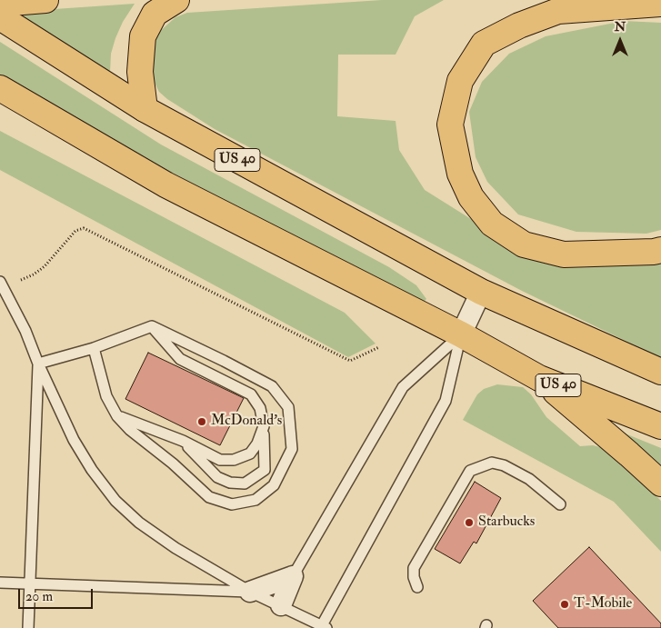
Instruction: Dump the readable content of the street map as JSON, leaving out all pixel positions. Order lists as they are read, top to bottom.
{
  "streets": {
    "main road": ["US 40"]
  },
  "places": ["McDonald's", "Starbucks", "T-Mobile"],
  "scale_bar": "20 m",
  "north": "top"
}
